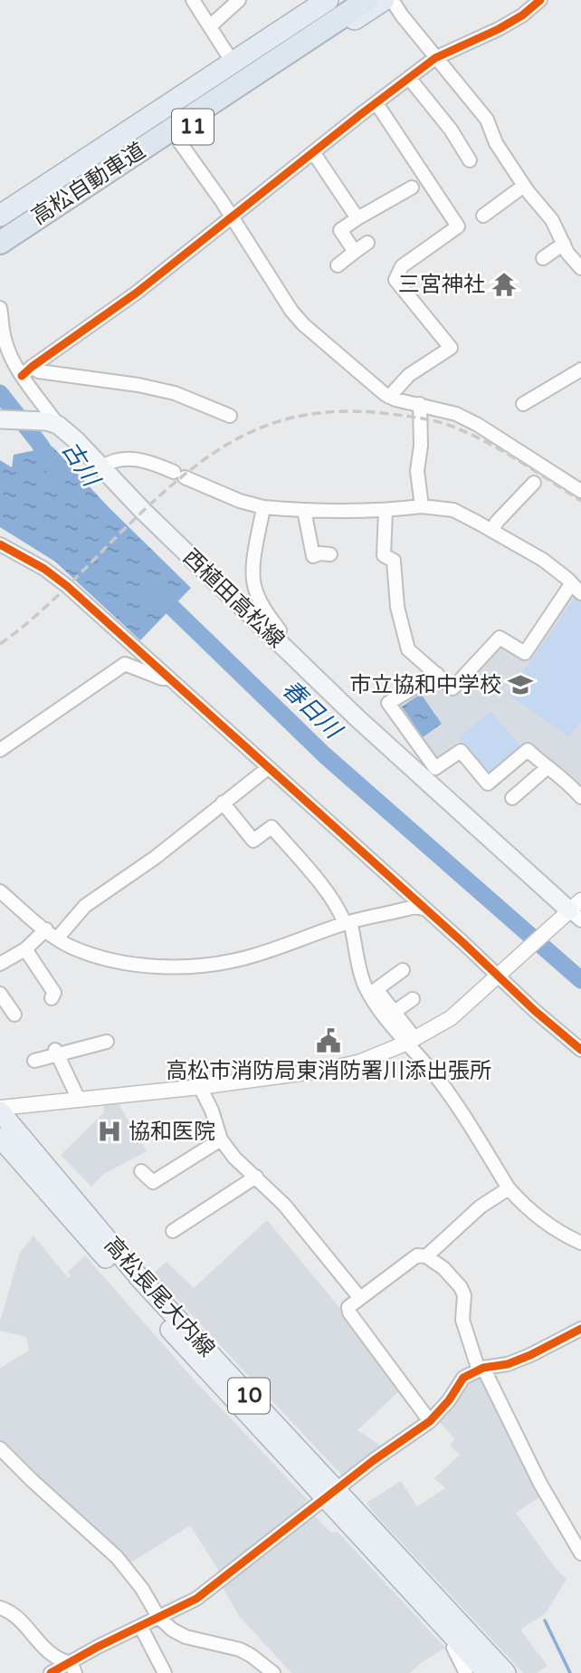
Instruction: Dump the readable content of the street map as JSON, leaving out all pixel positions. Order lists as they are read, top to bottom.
{
  "streets": {
    "highway": ["11", "高松自動車道"],
    "main road": ["西植田高松線", "高松長尾大内線", "10"]
  },
  "water": ["古川", "春日川"],
  "places": {
    "temple": ["三宮神社"],
    "school or university": ["市立協和中学校"],
    "public building": ["高松市消防局東消防署川添出張所"],
    "hospital": ["協和医院"]
  }
}
